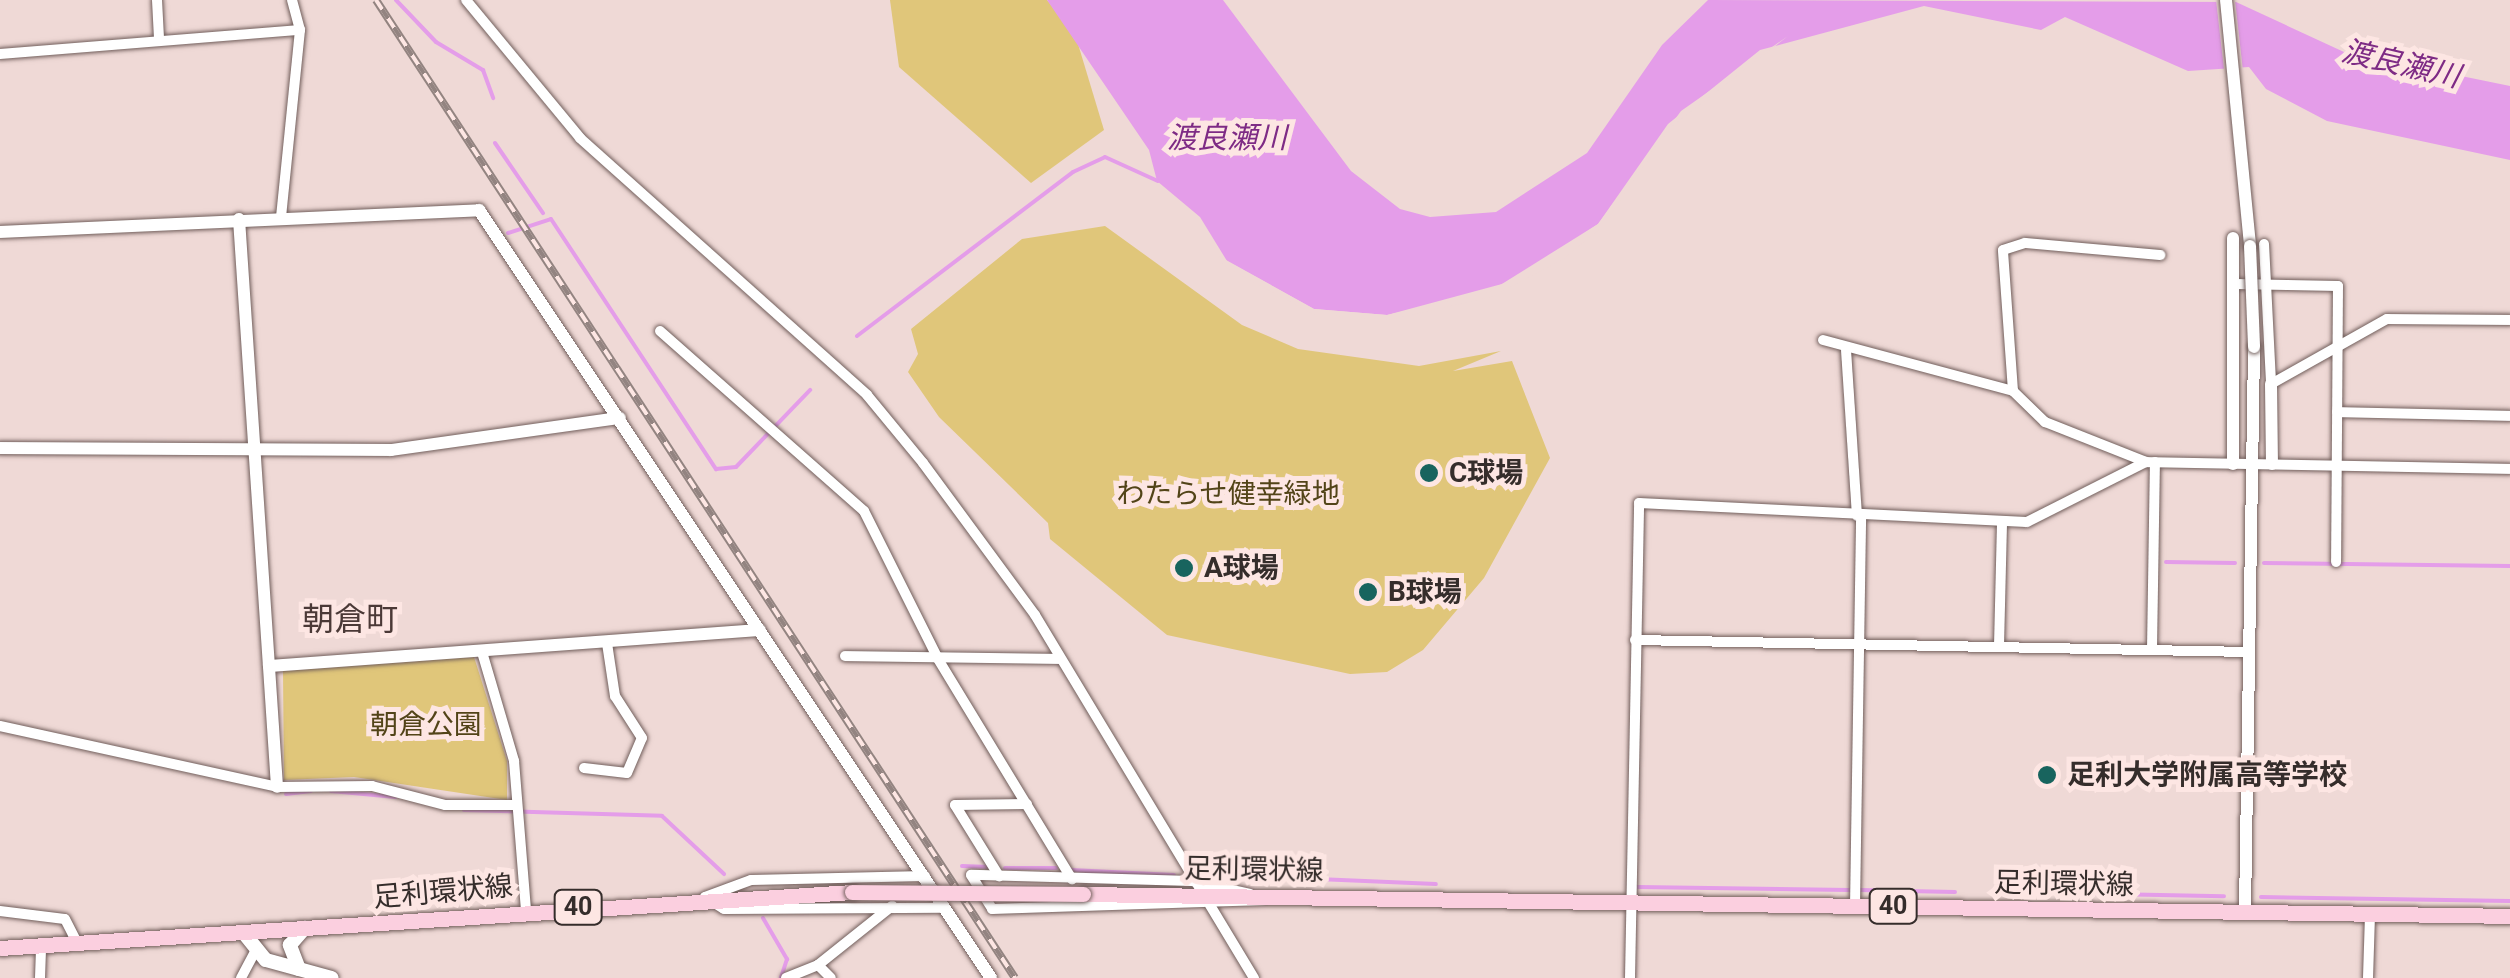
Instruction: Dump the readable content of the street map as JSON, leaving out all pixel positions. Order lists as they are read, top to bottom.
{
  "streets": {
    "main road": ["足利環状線", "40"]
  },
  "districts": ["朝倉町"],
  "water": ["渡良瀬川"],
  "parks": ["わたらせ健幸緑地", "朝倉公園"],
  "places": [
    "C球場",
    "A球場",
    "B球場",
    "足利大学附属高等学校"
  ]
}
